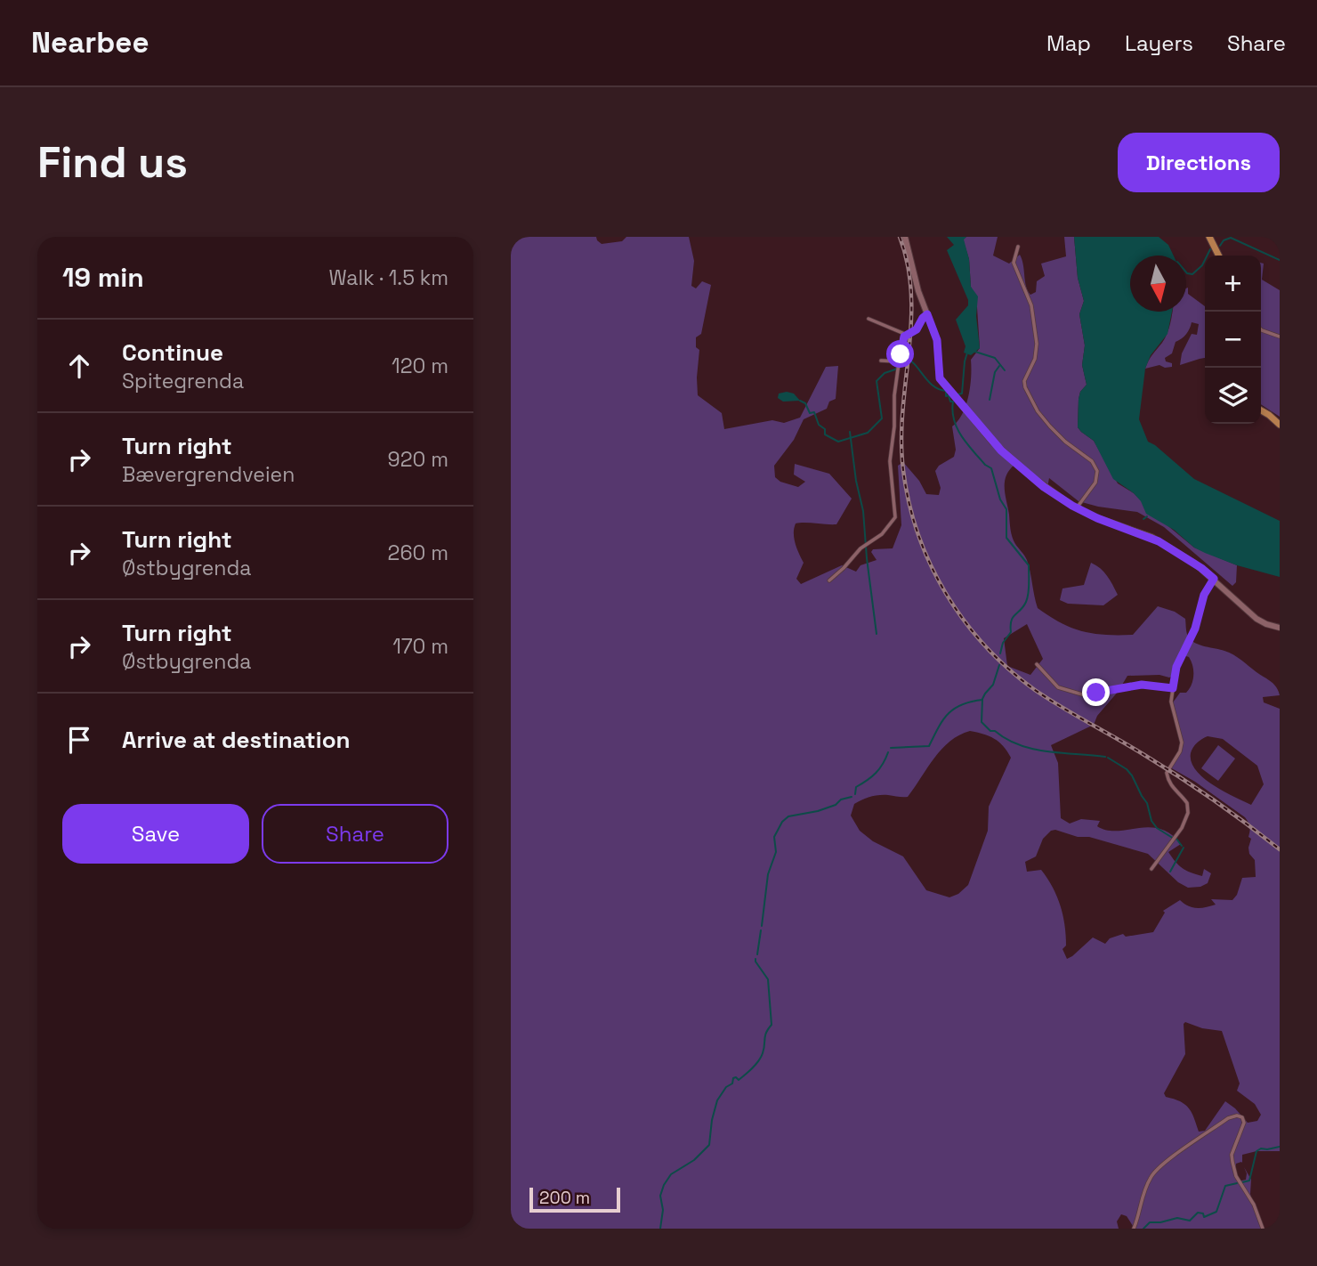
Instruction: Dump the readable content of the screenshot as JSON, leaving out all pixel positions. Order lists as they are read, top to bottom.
{
  "scale_bar": "200 m",
  "north": "bottom",
  "page": {
    "header": "Nearbee",
    "nav": ["Map", "Layers", "Share"],
    "buttons": [
      "Directions",
      ["Save", "Share"]
    ],
    "title": "Find us",
    "heading": ["19 min", "Walk · 1.5 km"],
    "map_buttons": ["+", "−"],
    "list": [
      ["Continue", "Spitegrenda", "120 m"],
      ["Turn right", "Bævergrendveien", "920 m"],
      ["Turn right", "Østbygrenda", "260 m"],
      ["Turn right", "Østbygrenda", "170 m"],
      "Arrive at destination"
    ],
    "scale": "200 m"
  }
}
